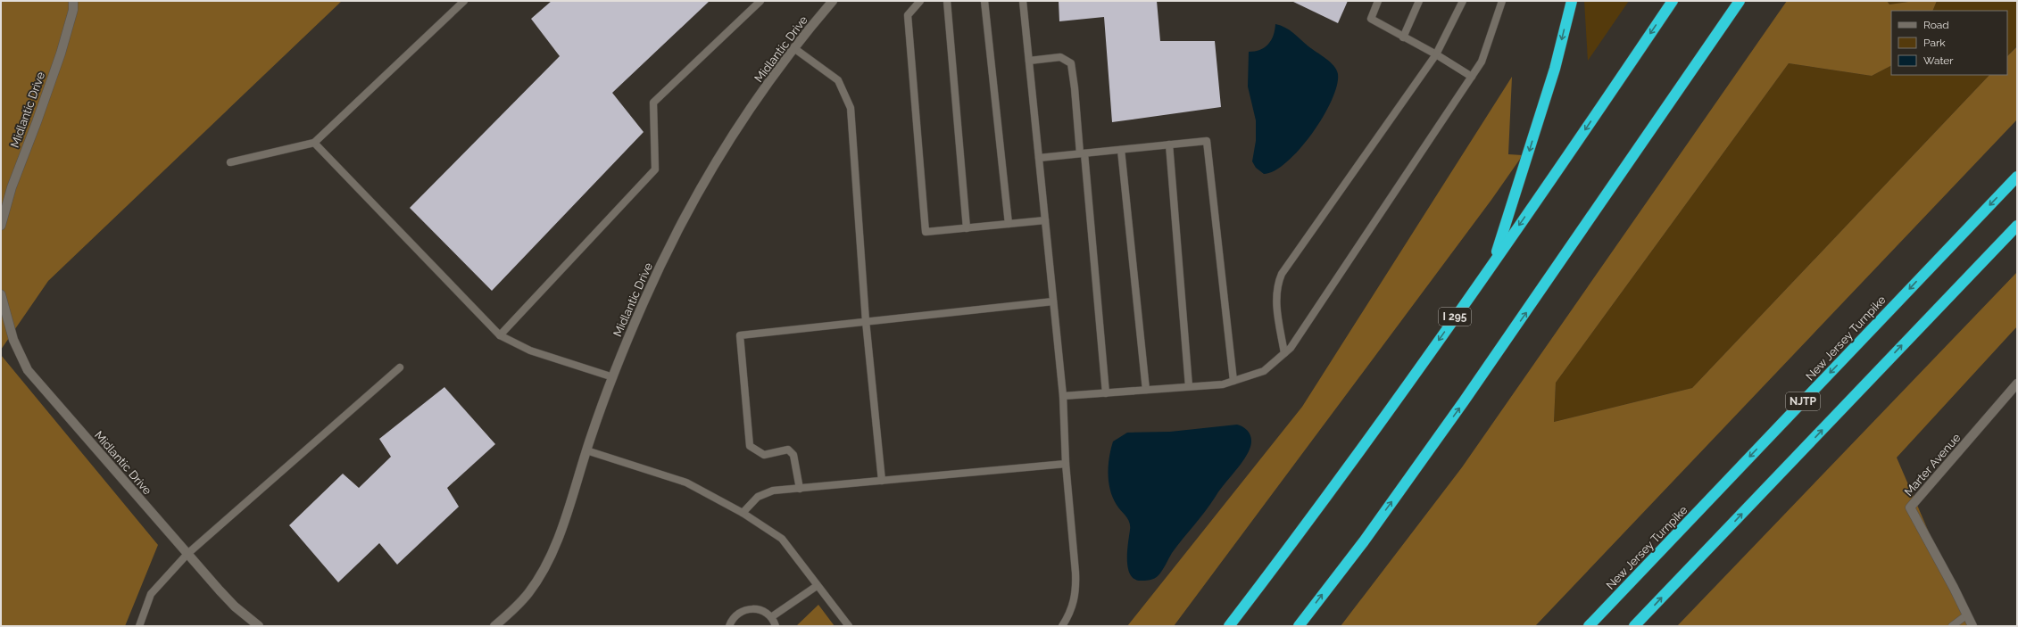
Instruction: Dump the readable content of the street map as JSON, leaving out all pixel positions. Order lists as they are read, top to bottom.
{
  "streets": {
    "highway": ["I 295", "New Jersey Turnpike", "NJTP"],
    "street": ["Midlantic Drive", "Marter Avenue"]
  },
  "legend": ["Road", "Park", "Water"]
}
